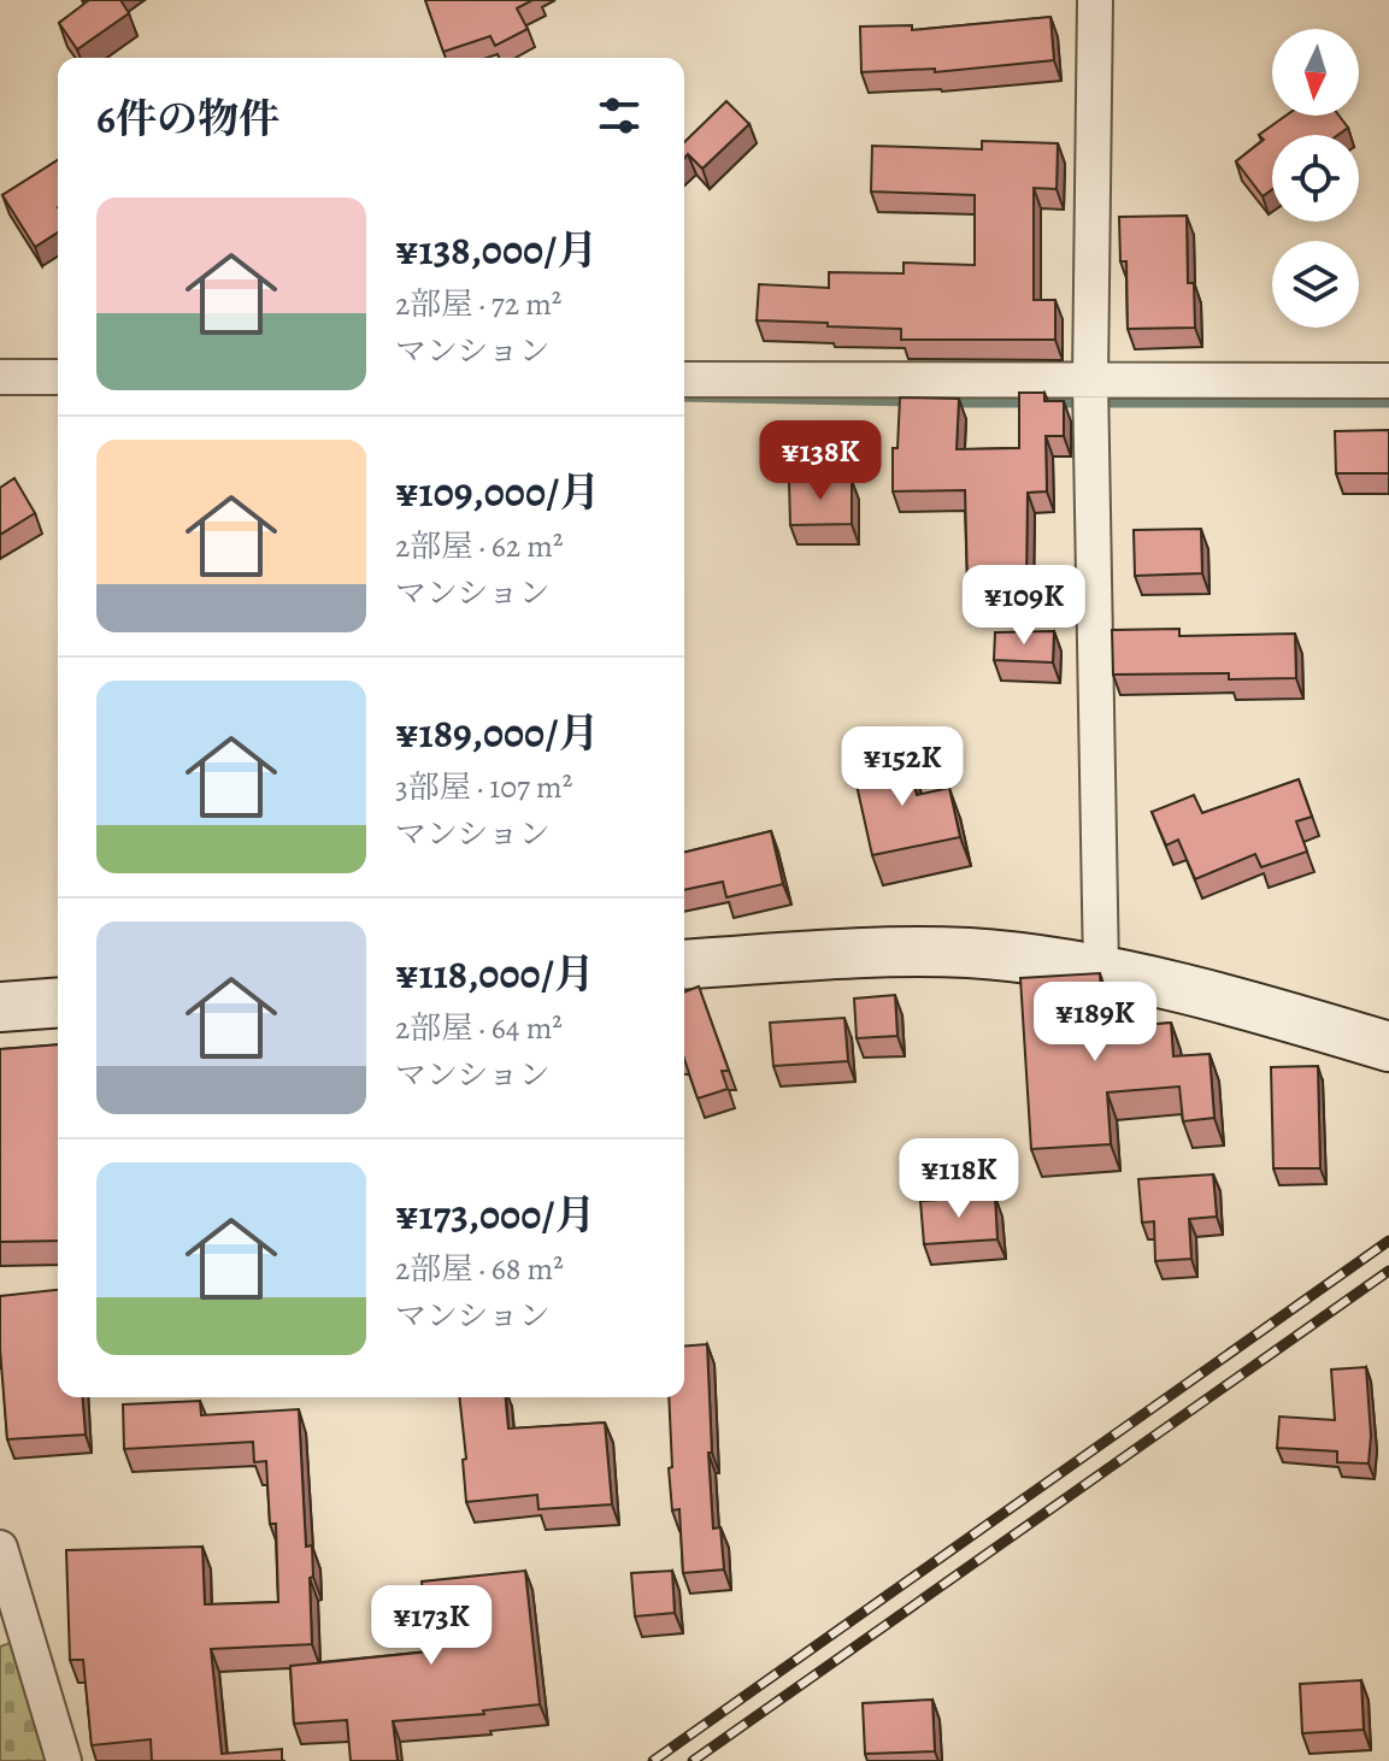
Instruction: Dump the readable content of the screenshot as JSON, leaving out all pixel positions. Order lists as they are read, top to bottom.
{
  "north": "bottom",
  "page": {
    "heading": "6件の物件",
    "list": [
      {
        "name": "¥138,000/月",
        "note": "2部屋 · 72 m² · マンション"
      },
      {
        "name": "¥109,000/月",
        "note": "2部屋 · 62 m² · マンション"
      },
      {
        "name": "¥189,000/月",
        "note": "3部屋 · 107 m² · マンション"
      },
      {
        "name": "¥118,000/月",
        "note": "2部屋 · 64 m² · マンション"
      },
      {
        "name": "¥173,000/月",
        "note": "2部屋 · 68 m² · マンション"
      }
    ],
    "price": [
      "¥138K",
      "¥109K",
      "¥152K",
      "¥189K",
      "¥118K",
      "¥173K"
    ]
  }
}
